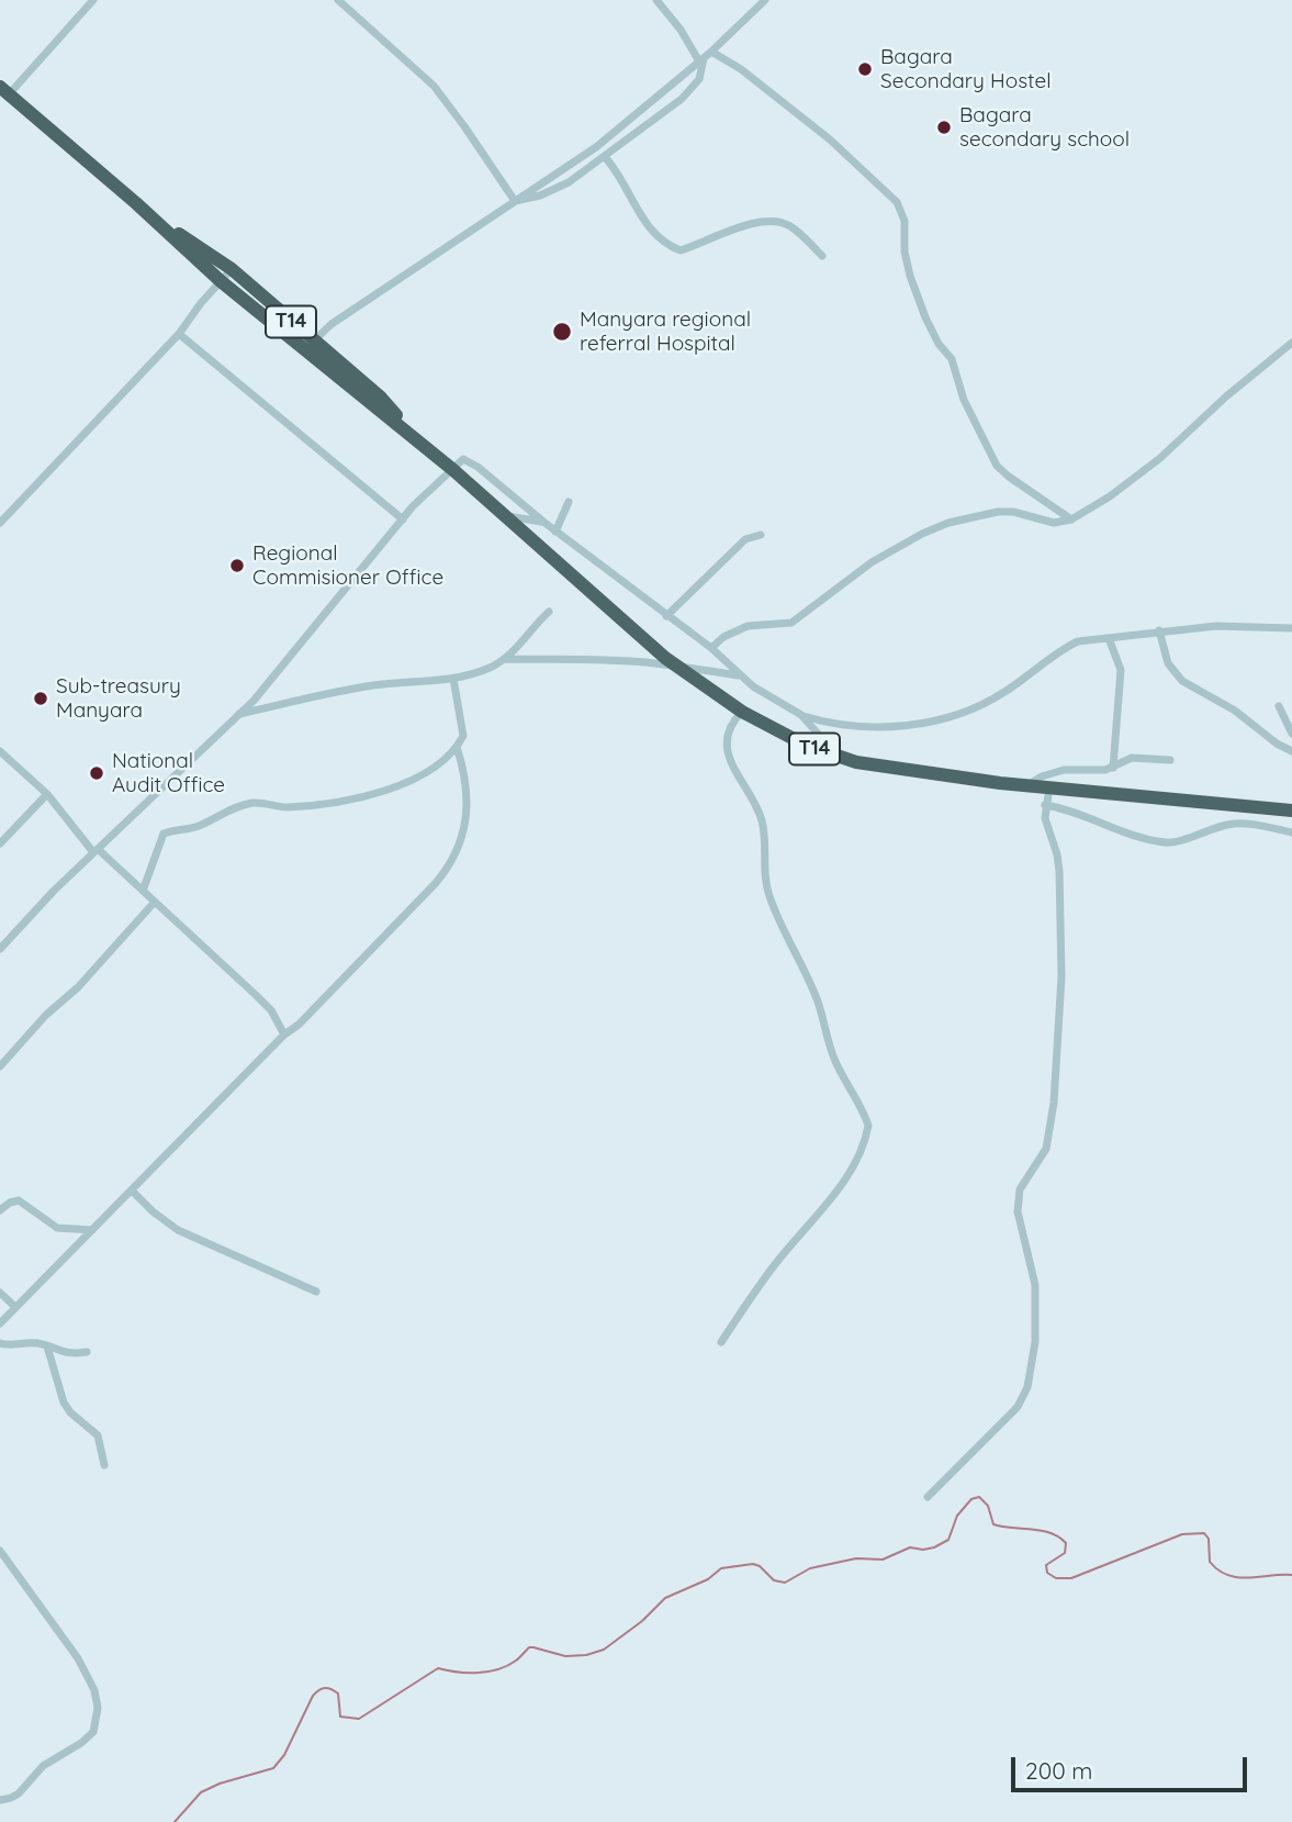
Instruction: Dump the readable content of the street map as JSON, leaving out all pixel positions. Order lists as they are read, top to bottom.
{
  "streets": {
    "highway": ["T14"]
  },
  "places": [
    "Bagara Secondary Hostel",
    "Bagara secondary school",
    "Manyara regional referral Hospital",
    "Regional Commisioner Office",
    "Sub-treasury Manyara",
    "National Audit Office"
  ],
  "scale_bar": "200 m"
}
